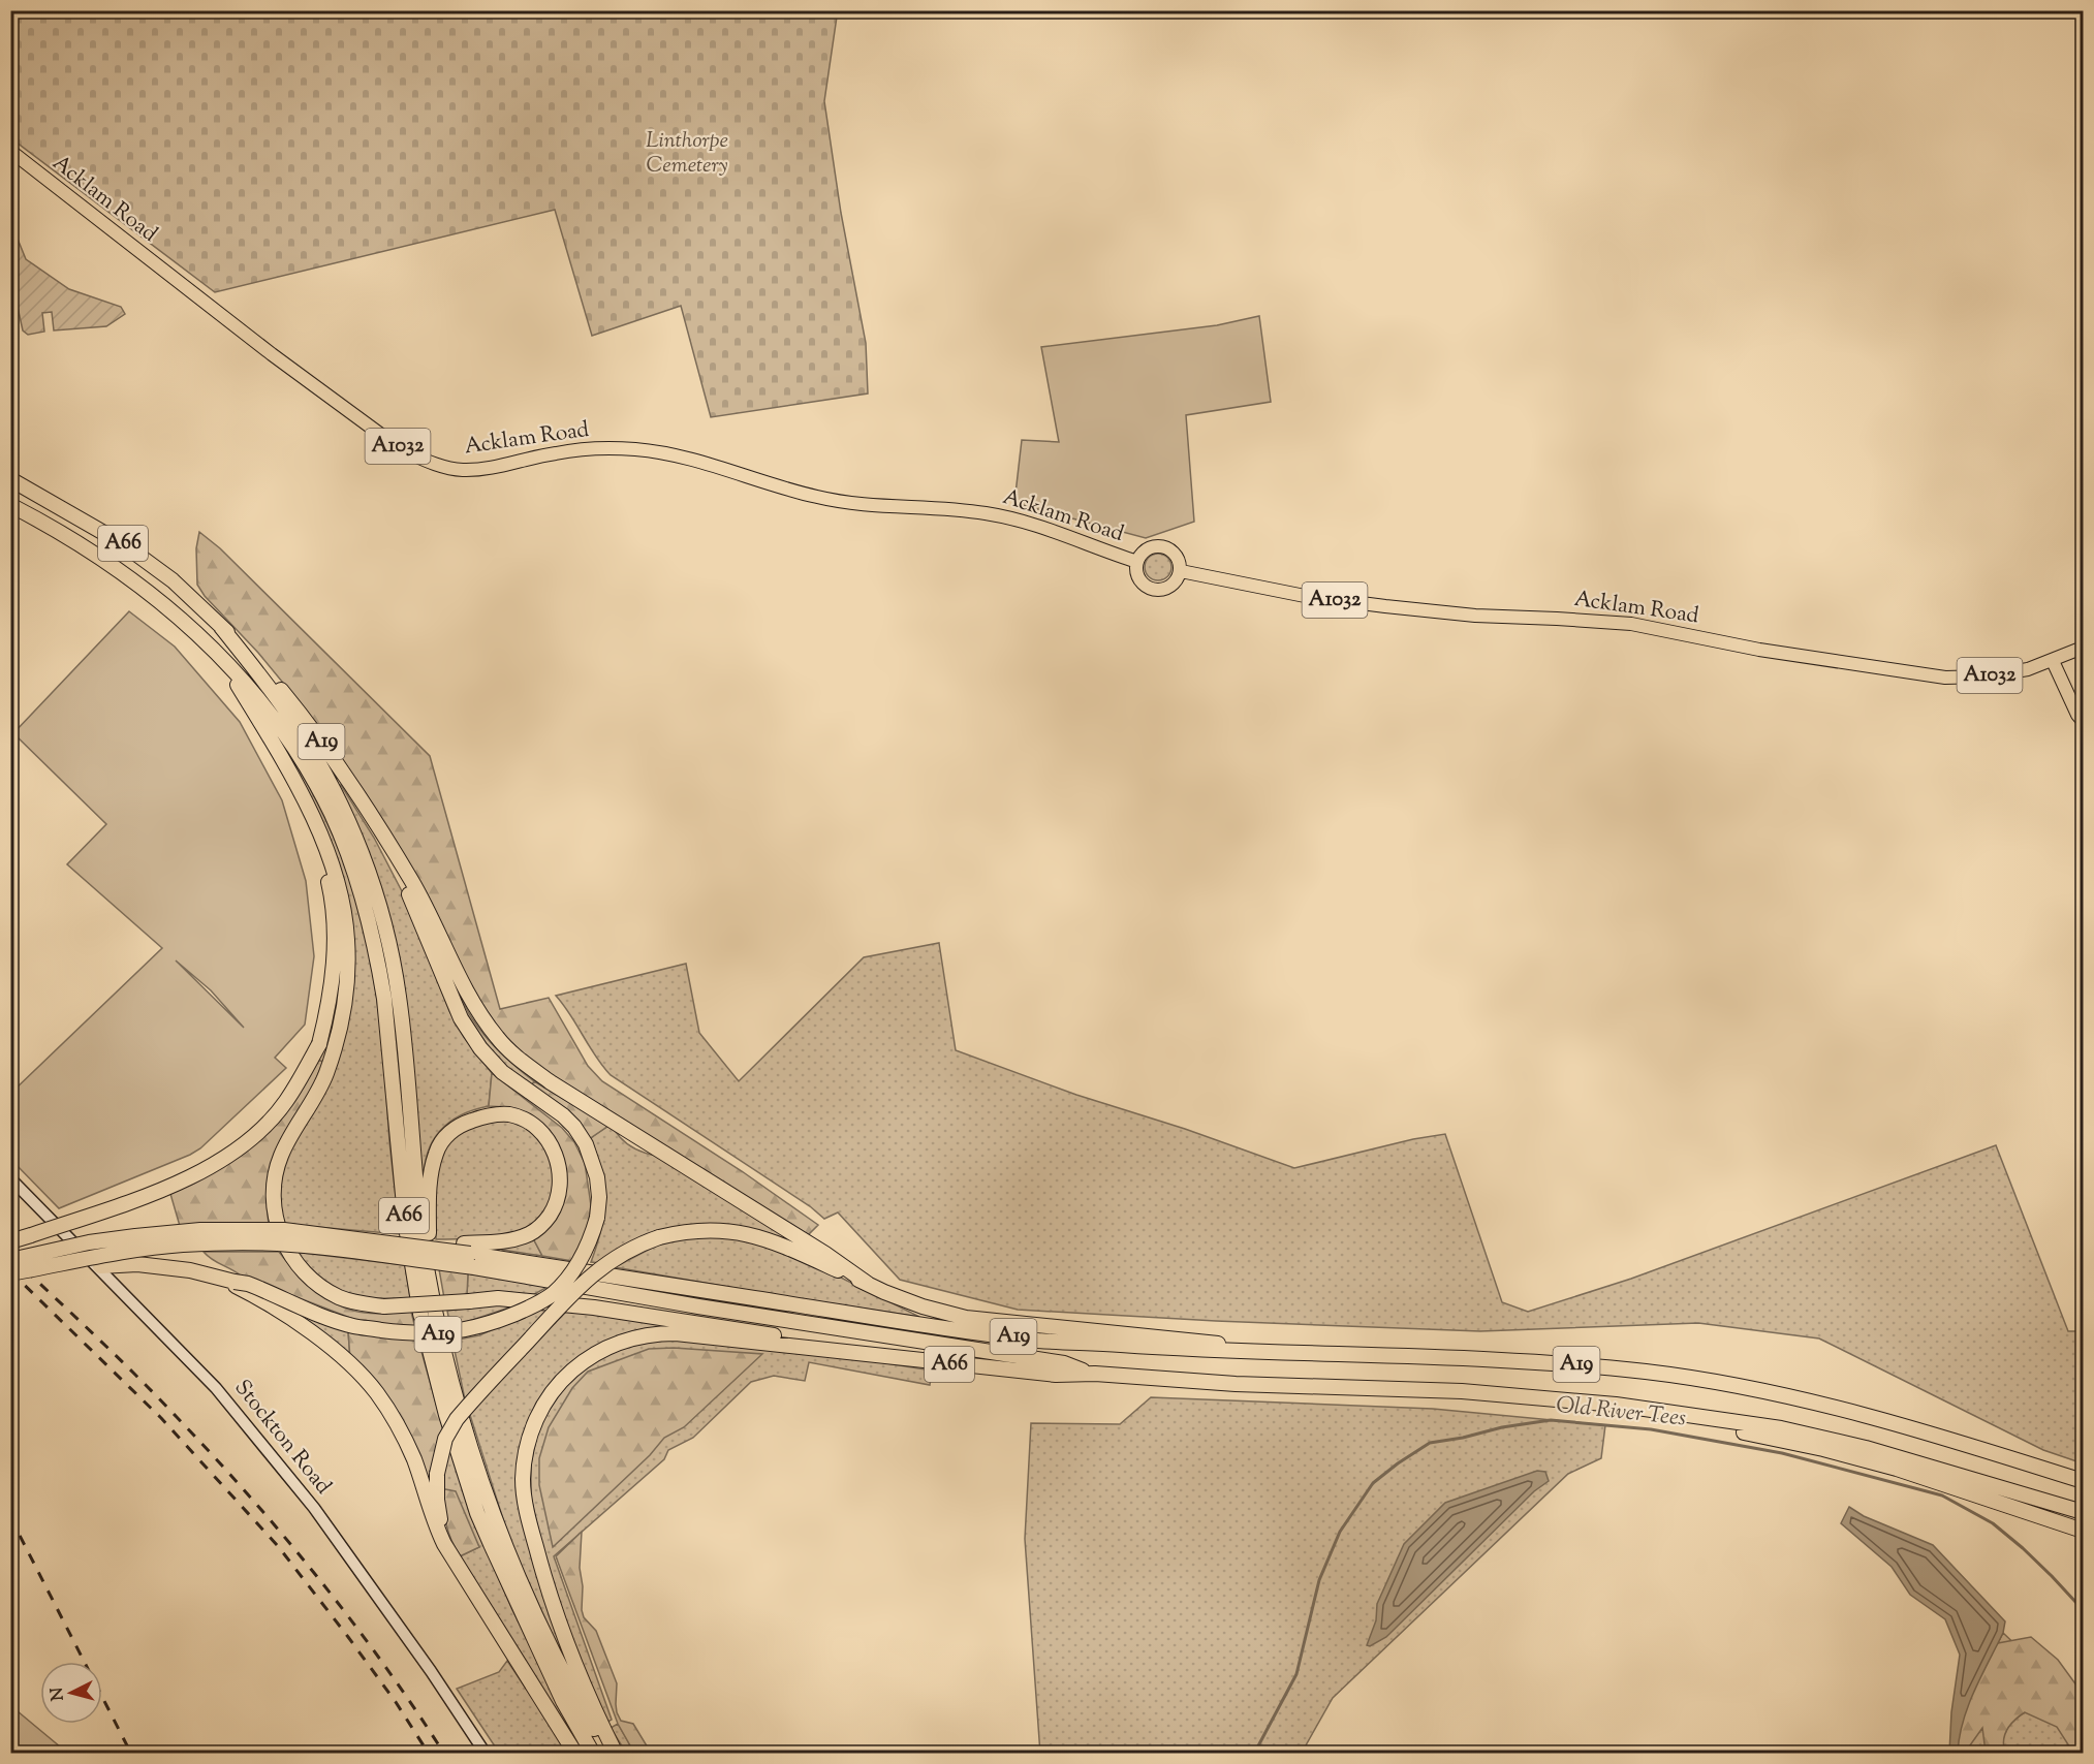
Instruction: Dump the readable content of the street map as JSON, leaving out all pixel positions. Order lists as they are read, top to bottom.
{
  "streets": {
    "highway": ["A66", "A19"],
    "main road": ["Acklam Road", "A1032", "Stockton Road"]
  },
  "crossings": [
    ["A66", "A19"]
  ],
  "water": ["Old River Tees"],
  "parks": ["Linthorpe Cemetery"],
  "north": "left"
}
